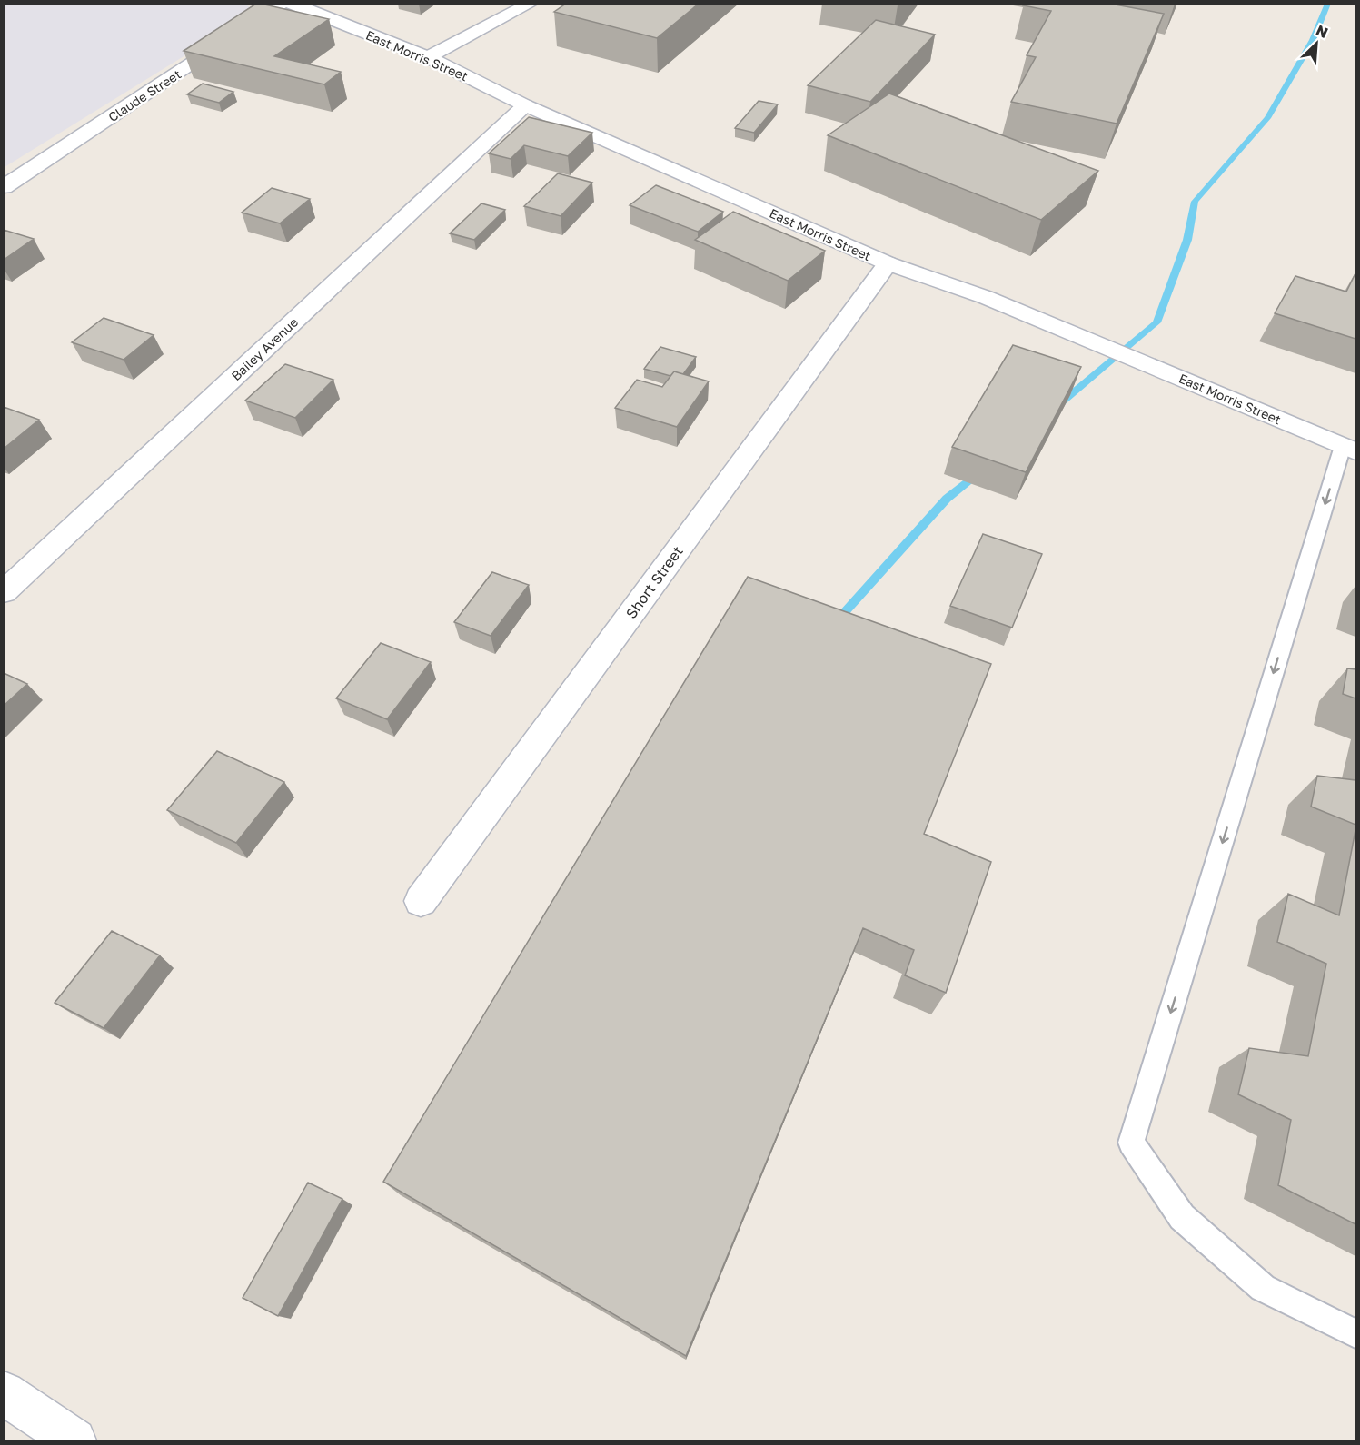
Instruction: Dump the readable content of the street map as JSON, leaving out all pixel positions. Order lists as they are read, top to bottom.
{
  "streets": {
    "street": [
      "East Morris Street",
      "Claude Street",
      "Bailey Avenue",
      "Short Street"
    ]
  },
  "crossings": [
    ["East Morris Street", "Bailey Avenue"],
    ["East Morris Street", "Short Street"]
  ],
  "north": "top right"
}
